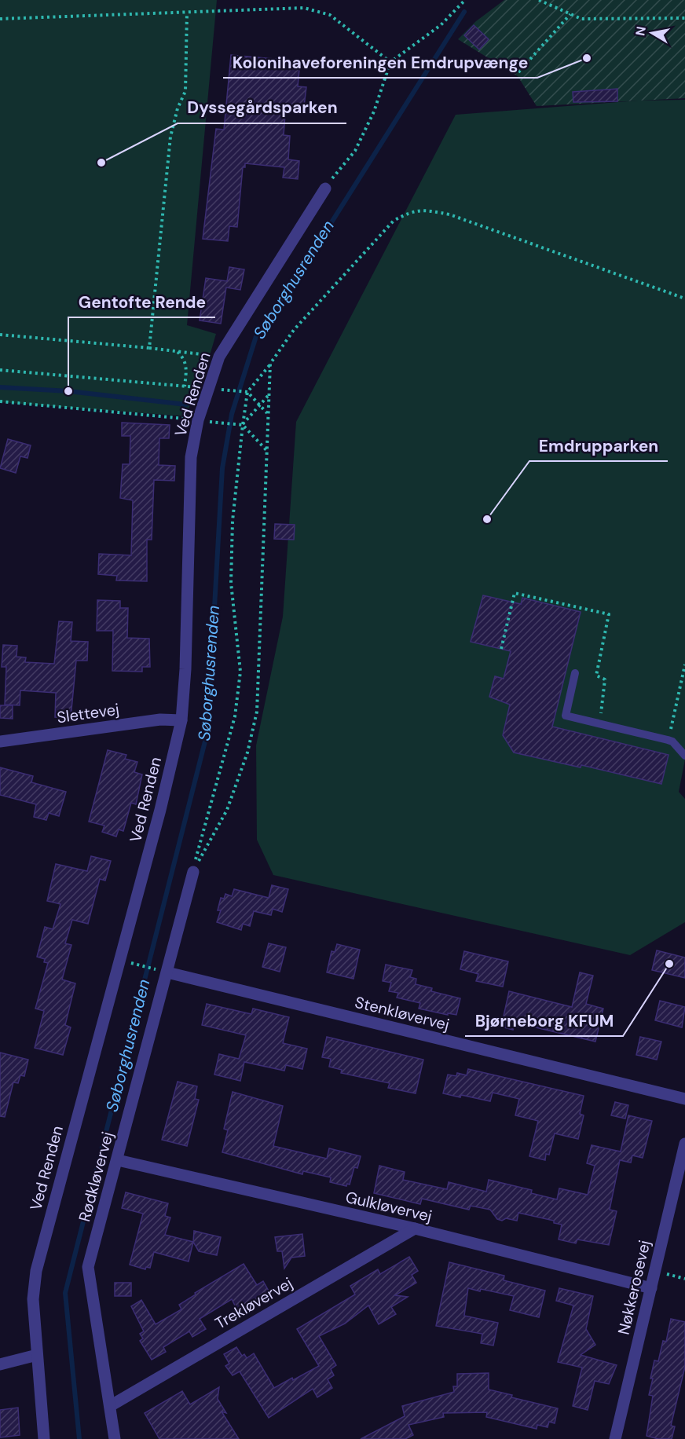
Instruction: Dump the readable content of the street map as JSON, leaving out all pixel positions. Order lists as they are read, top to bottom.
{
  "streets": {
    "street": [
      "Ved Renden",
      "Slettevej",
      "Stenkløvervej",
      "Rødkløvervej",
      "Gulkløvervej",
      "Nøkkerosevej",
      "Trekløvervej"
    ]
  },
  "crossings": [
    ["Ved Renden", "Slettevej"],
    ["Stenkløvervej", "Rødkløvervej"],
    ["Rødkløvervej", "Gulkløvervej"],
    ["Rødkløvervej", "Trekløvervej"],
    ["Gulkløvervej", "Nøkkerosevej"],
    ["Gulkløvervej", "Trekløvervej"]
  ],
  "water": ["Søborghusrenden"],
  "places": [
    "Kolonihaveforeningen Emdrupvænge",
    "Dyssegårdsparken",
    "Gentofte Rende",
    "Emdrupparken",
    "Bjørneborg KFUM"
  ],
  "north": "left"
}
